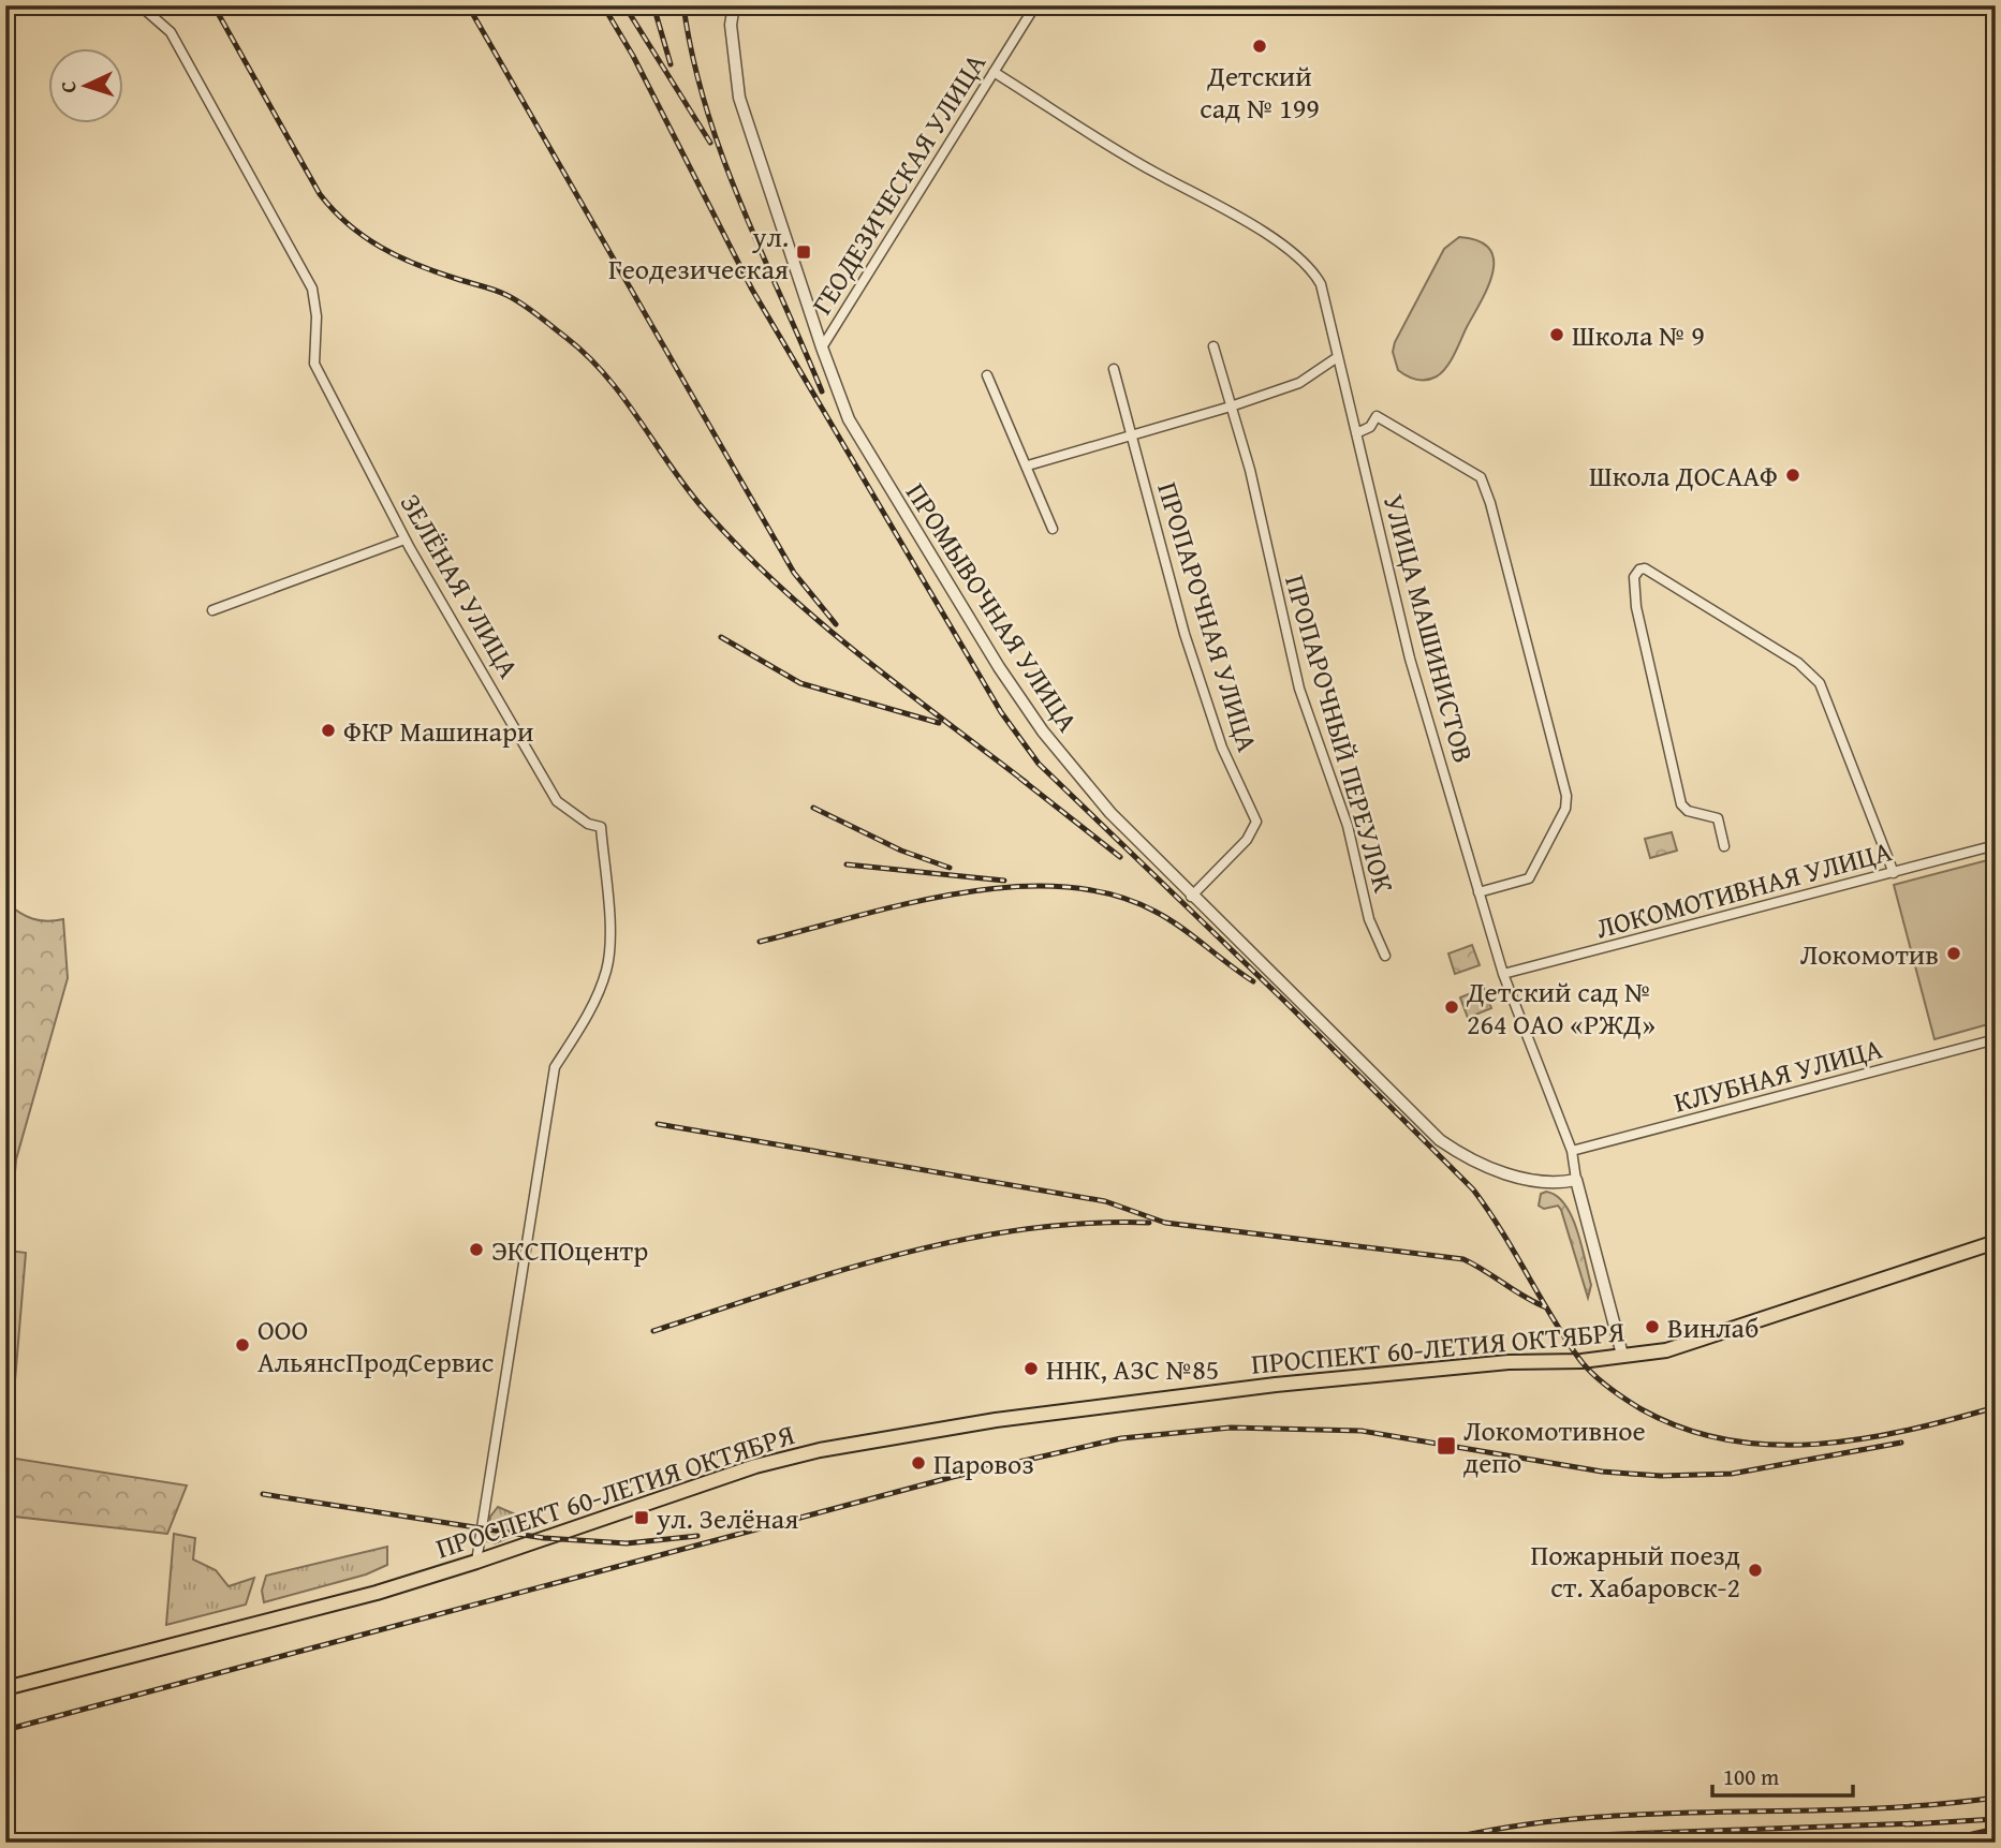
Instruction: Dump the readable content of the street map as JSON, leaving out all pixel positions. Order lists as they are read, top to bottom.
{
  "streets": {
    "highway": ["ПРОСПЕКТ 60-ЛЕТИЯ ОКТЯБРЯ"],
    "street": [
      "ГЕОДЕЗИЧЕСКАЯ УЛИЦА",
      "ЗЕЛЁНАЯ УЛИЦА",
      "ПРОМЫВОЧНАЯ УЛИЦА",
      "ПРОПАРОЧНАЯ УЛИЦА",
      "УЛИЦА МАШИНИСТОВ",
      "ПРОПАРОЧНЫЙ ПЕРЕУЛОК",
      "ЛОКОМОТИВНАЯ УЛИЦА",
      "КЛУБНАЯ УЛИЦА"
    ]
  },
  "crossings": [
    ["ГЕОДЕЗИЧЕСКАЯ УЛИЦА", "ПРОМЫВОЧНАЯ УЛИЦА"],
    ["ГЕОДЕЗИЧЕСКАЯ УЛИЦА", "УЛИЦА МАШИНИСТОВ"],
    ["ЗЕЛЁНАЯ УЛИЦА", "ПРОСПЕКТ 60-ЛЕТИЯ ОКТЯБРЯ"],
    ["ПРОМЫВОЧНАЯ УЛИЦА", "ПРОПАРОЧНАЯ УЛИЦА"],
    ["ПРОМЫВОЧНАЯ УЛИЦА", "УЛИЦА МАШИНИСТОВ"],
    ["УЛИЦА МАШИНИСТОВ", "ЛОКОМОТИВНАЯ УЛИЦА"],
    ["УЛИЦА МАШИНИСТОВ", "КЛУБНАЯ УЛИЦА"],
    ["УЛИЦА МАШИНИСТОВ", "ПРОСПЕКТ 60-ЛЕТИЯ ОКТЯБРЯ"]
  ],
  "places": {
    "other": [
      "Детский сад № 199",
      "Школа № 9",
      "Школа ДОСААФ",
      "ФКР Машинари",
      "Локомотив",
      "Детский сад № 264 ОАО «РЖД»",
      "ЭКСПОцентр",
      "Винлаб",
      "ООО АльянсПродСервис",
      "ННК, АЗС №85",
      "Паровоз",
      "Пожарный поезд ст. Хабаровск-2"
    ],
    "transit": ["ул. Геодезическая", "Локомотивное депо", "ул. Зелёная"]
  },
  "scale_bar": "100 m",
  "north": "left"
}
